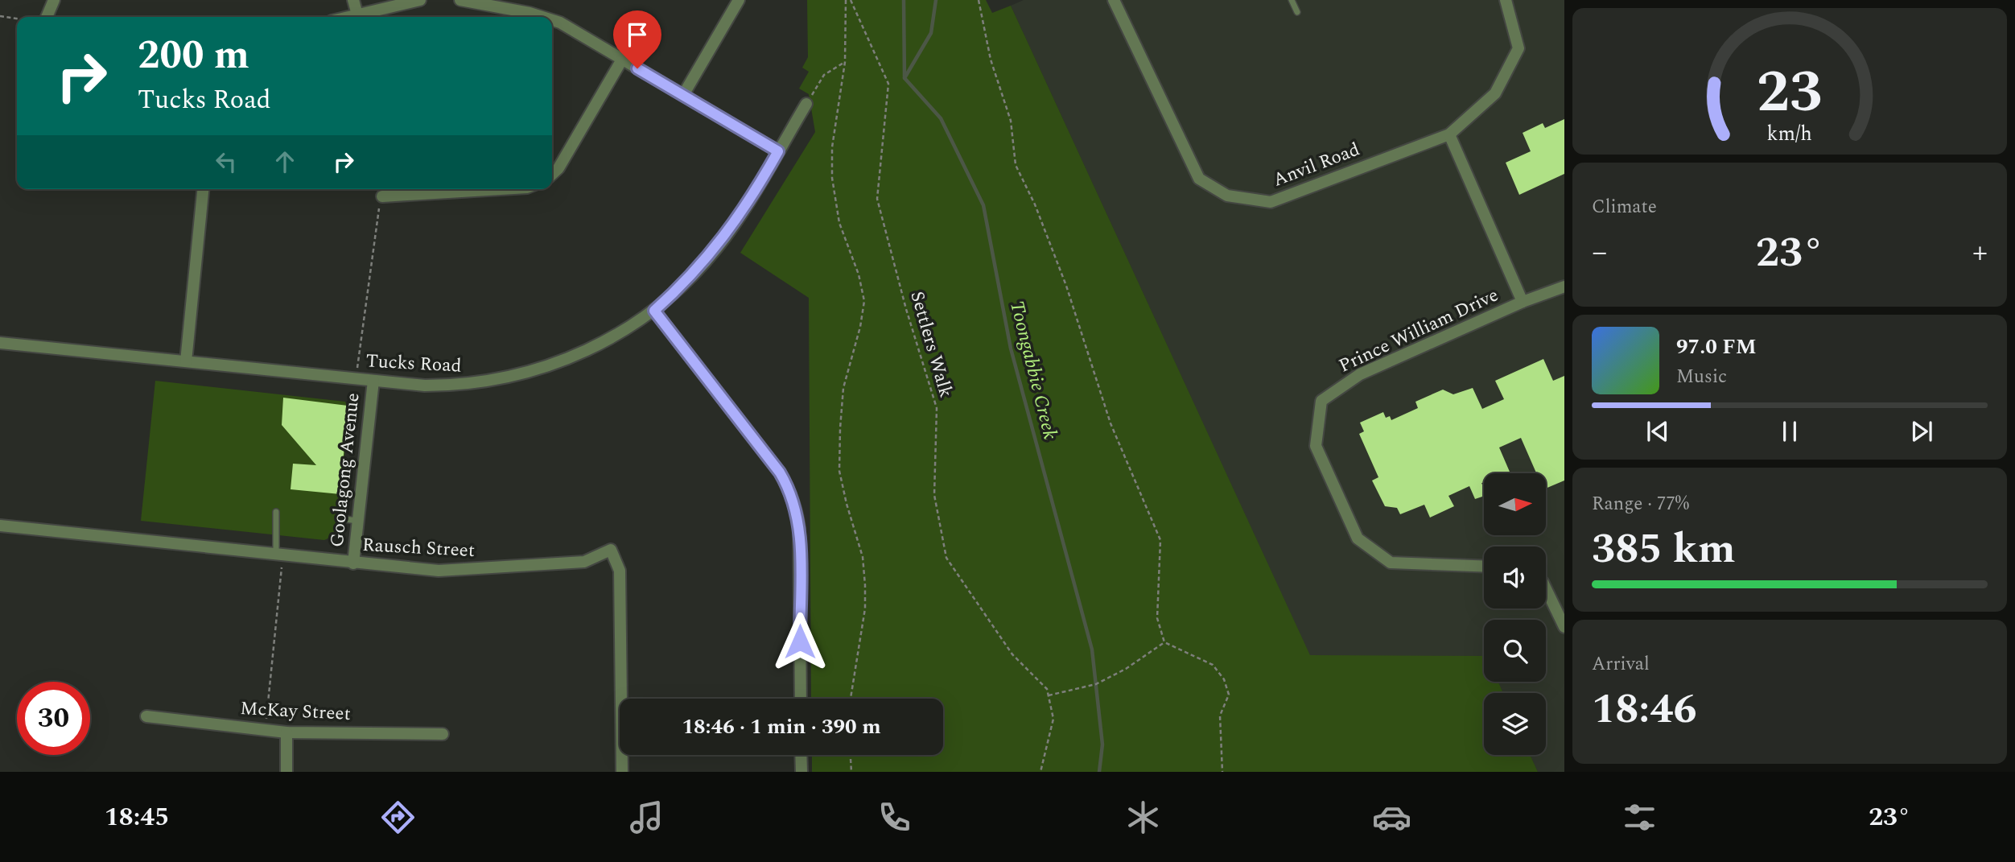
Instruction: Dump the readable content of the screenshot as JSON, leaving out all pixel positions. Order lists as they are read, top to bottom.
{
  "streets": {
    "street": [
      "Anvil Road",
      "Prince William Drive",
      "Tucks Road",
      "Goolagong Avenue",
      "Rausch Street",
      "McKay Street"
    ],
    "path": ["Settlers Walk"]
  },
  "crossings": [
    ["Anvil Road", "Prince William Drive"],
    ["Tucks Road", "Goolagong Avenue"],
    ["Goolagong Avenue", "Rausch Street"]
  ],
  "water": ["Toongabbie Creek"],
  "north": "right",
  "page": {
    "turn": ["200 m", "Tucks Road"],
    "tile": [
      "Climate",
      ["Range · 77%", "385 km"],
      ["Arrival", "18:46"]
    ],
    "heat": ["−", "23°", "+"],
    "song": ["97.0 FM", "Music"],
    "limit": "30",
    "trip": "18:46 · 1 min · 390 m",
    "tabs": ["18:45", "23°"],
    "gauge": ["23", "km/h"]
  }
}
